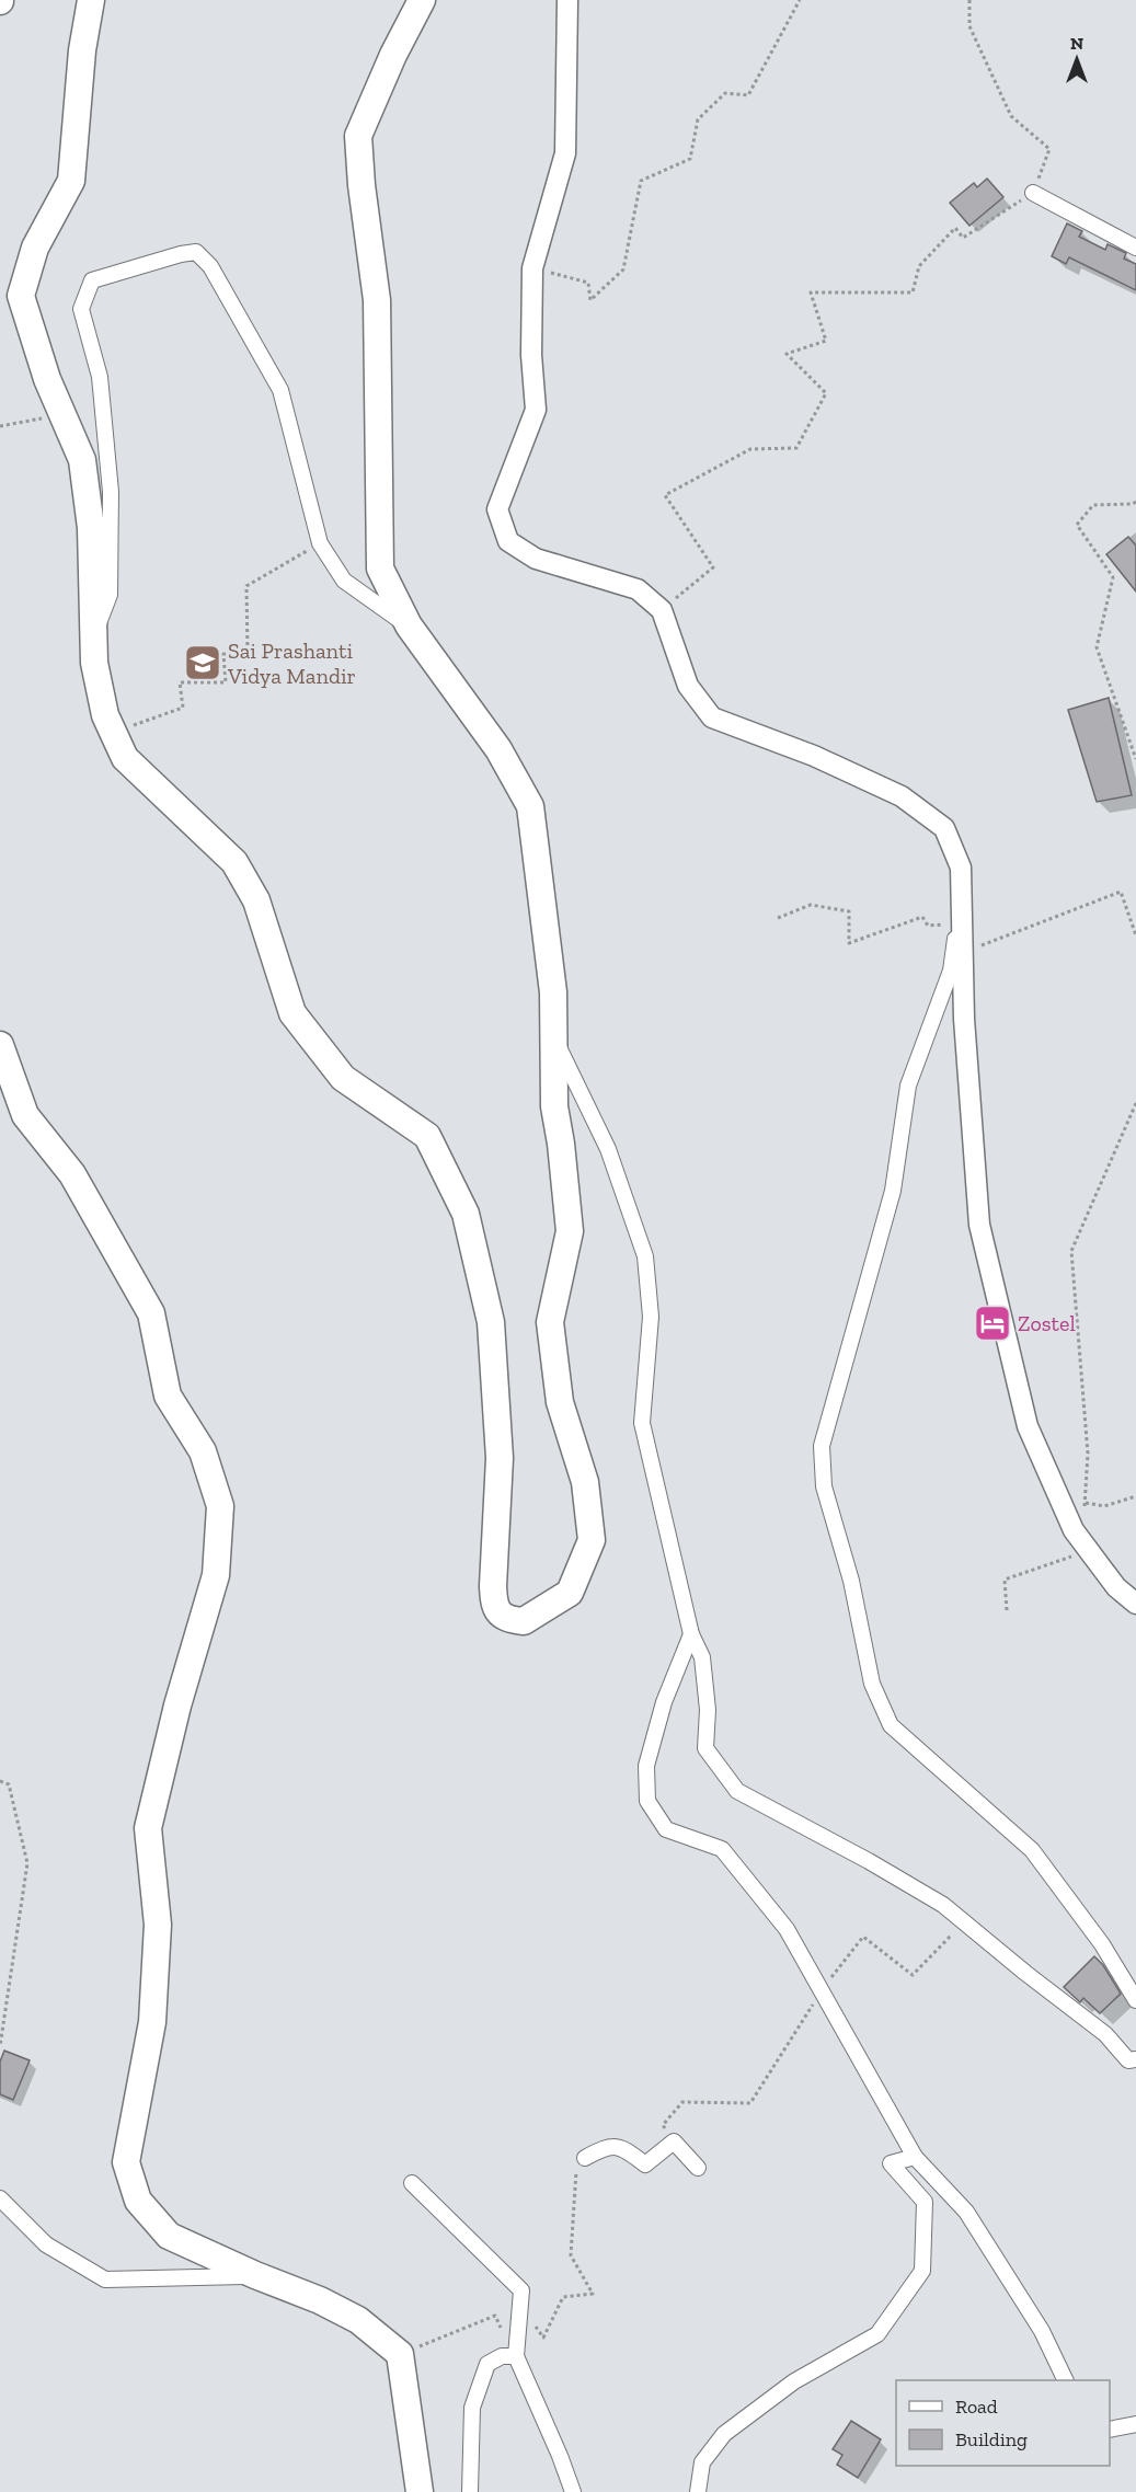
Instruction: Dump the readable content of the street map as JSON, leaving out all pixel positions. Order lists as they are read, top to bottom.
{
  "places": {
    "school or university": ["Sai Prashanti Vidya Mandir"],
    "hotel": ["Zostel"]
  },
  "legend": ["Road", "Building"],
  "north": "top"
}
